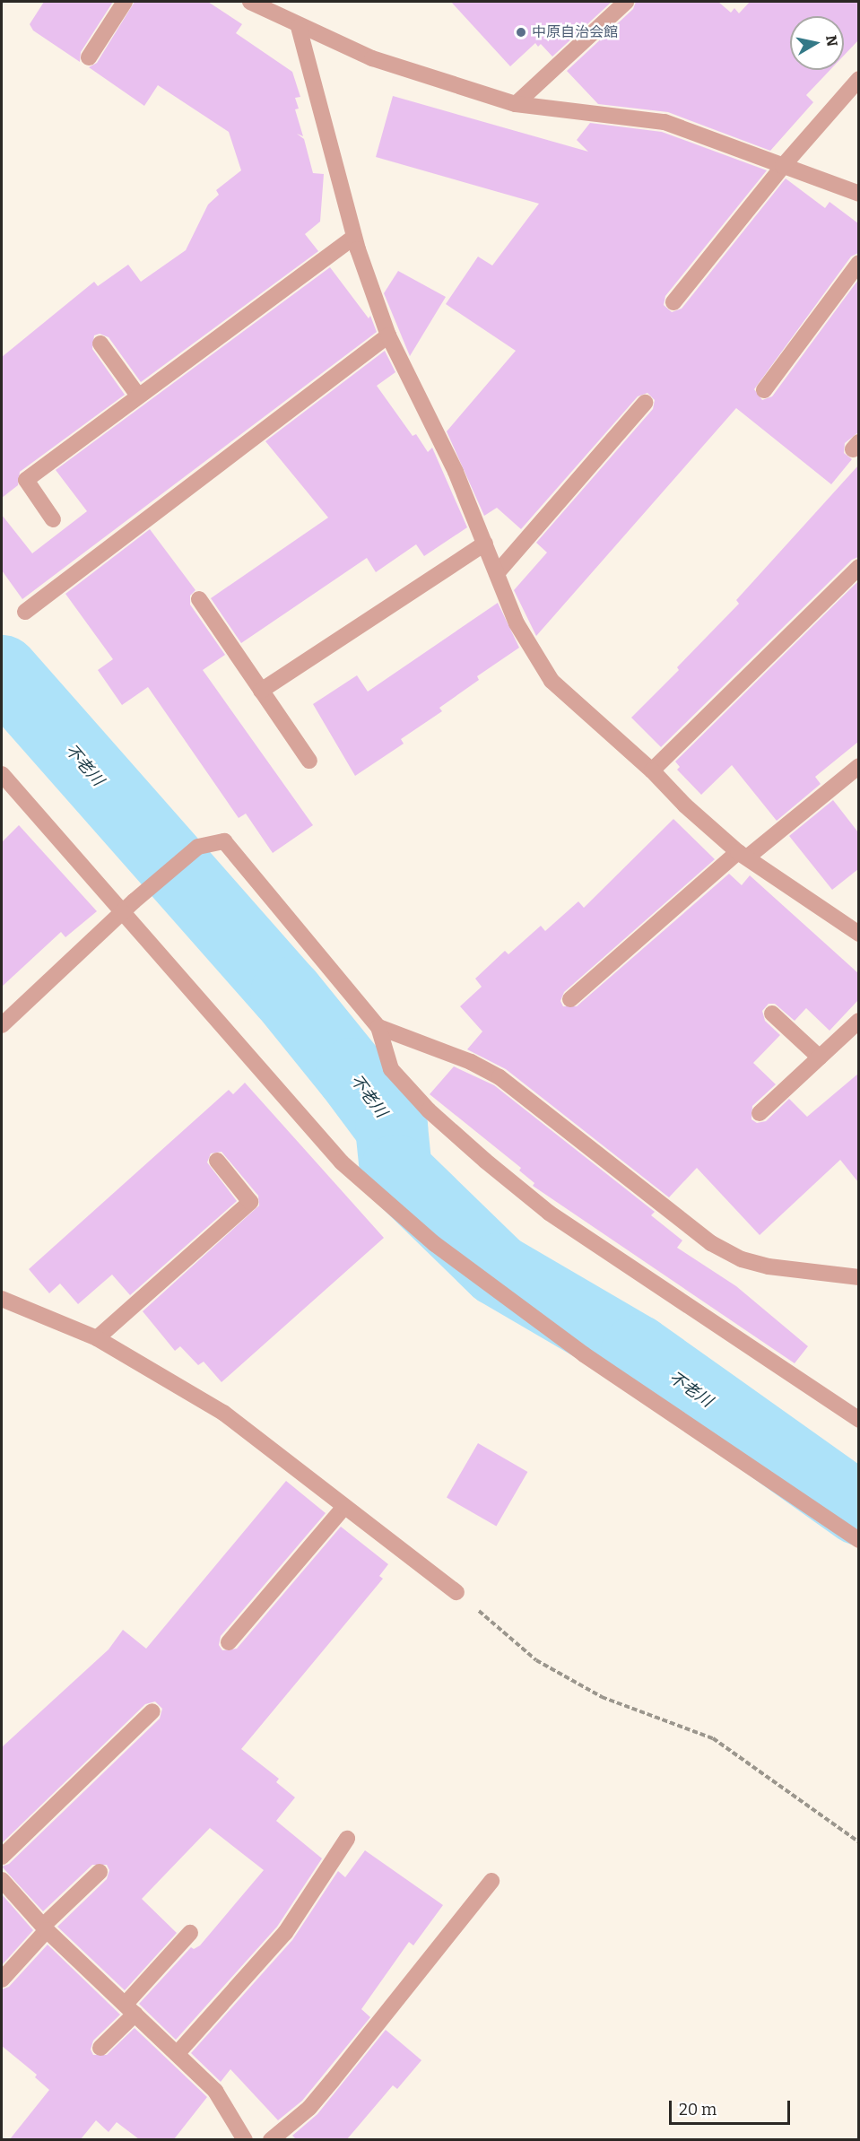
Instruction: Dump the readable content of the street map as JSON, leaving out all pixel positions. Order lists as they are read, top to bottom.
{
  "water": ["不老川"],
  "places": ["中原自治会館"],
  "scale_bar": "20 m",
  "north": "right"
}
